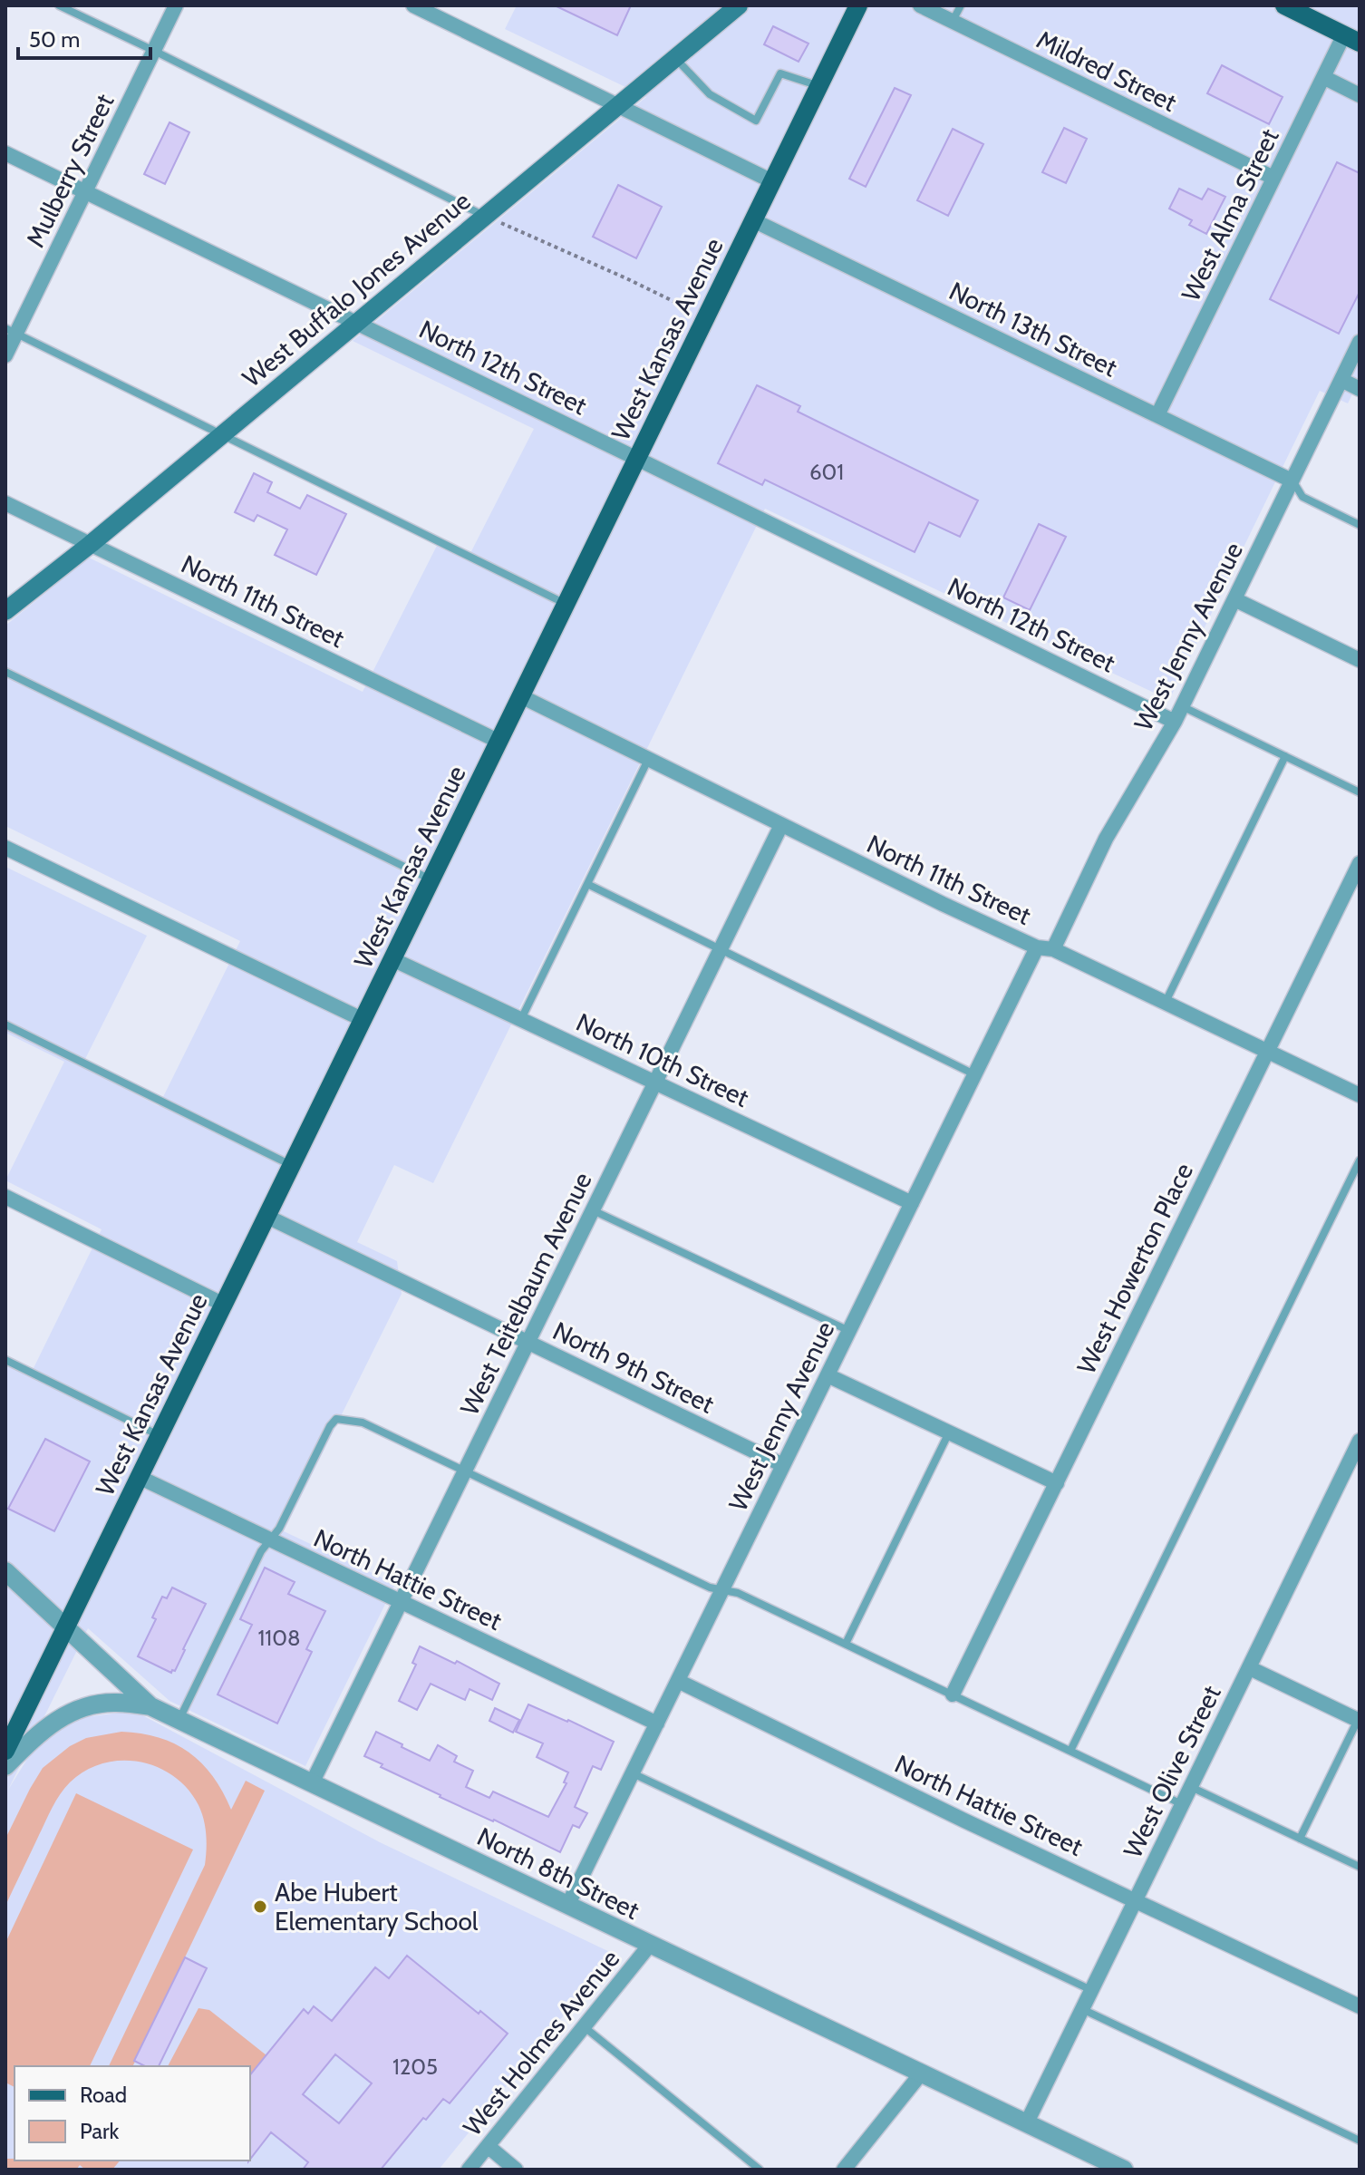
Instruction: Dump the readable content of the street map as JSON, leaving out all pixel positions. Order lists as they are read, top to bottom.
{
  "streets": {
    "main road": ["West Buffalo Jones Avenue", "West Kansas Avenue"],
    "street": [
      "Mildred Street",
      "Mulberry Street",
      "West Alma Street",
      "North 13th Street",
      "North 12th Street",
      "North 11th Street",
      "West Jenny Avenue",
      "North 10th Street",
      "West Howerton Place",
      "West Teitelbaum Avenue",
      "North 9th Street",
      "North Hattie Street",
      "West Olive Street",
      "North 8th Street",
      "West Holmes Avenue"
    ]
  },
  "crossings": [
    ["Mildred Street", "West Alma Street"],
    ["Mulberry Street", "North 12th Street"],
    ["West Alma Street", "North 13th Street"],
    ["West Buffalo Jones Avenue", "North 12th Street"],
    ["West Buffalo Jones Avenue", "North 11th Street"],
    ["North 13th Street", "West Kansas Avenue"],
    ["North 13th Street", "West Jenny Avenue"],
    ["West Kansas Avenue", "North 12th Street"],
    ["West Kansas Avenue", "North 11th Street"],
    ["West Kansas Avenue", "North 10th Street"],
    ["West Kansas Avenue", "North 9th Street"],
    ["West Kansas Avenue", "North Hattie Street"],
    ["West Kansas Avenue", "North 8th Street"],
    ["North 12th Street", "West Jenny Avenue"],
    ["North 11th Street", "West Jenny Avenue"],
    ["North 11th Street", "West Howerton Place"],
    ["North 11th Street", "West Teitelbaum Avenue"],
    ["West Jenny Avenue", "North 10th Street"],
    ["West Jenny Avenue", "North 9th Street"],
    ["West Jenny Avenue", "North Hattie Street"],
    ["West Jenny Avenue", "North 8th Street"],
    ["North 10th Street", "West Teitelbaum Avenue"],
    ["West Teitelbaum Avenue", "North 9th Street"],
    ["West Teitelbaum Avenue", "North Hattie Street"],
    ["West Teitelbaum Avenue", "North 8th Street"],
    ["North Hattie Street", "West Olive Street"],
    ["West Olive Street", "North 8th Street"],
    ["North 8th Street", "West Holmes Avenue"]
  ],
  "places": ["Abe Hubert Elementary School"],
  "house_numbers": ["601", "1108", "1205"],
  "legend": ["Road", "Park"],
  "scale_bar": "50 m"
}
